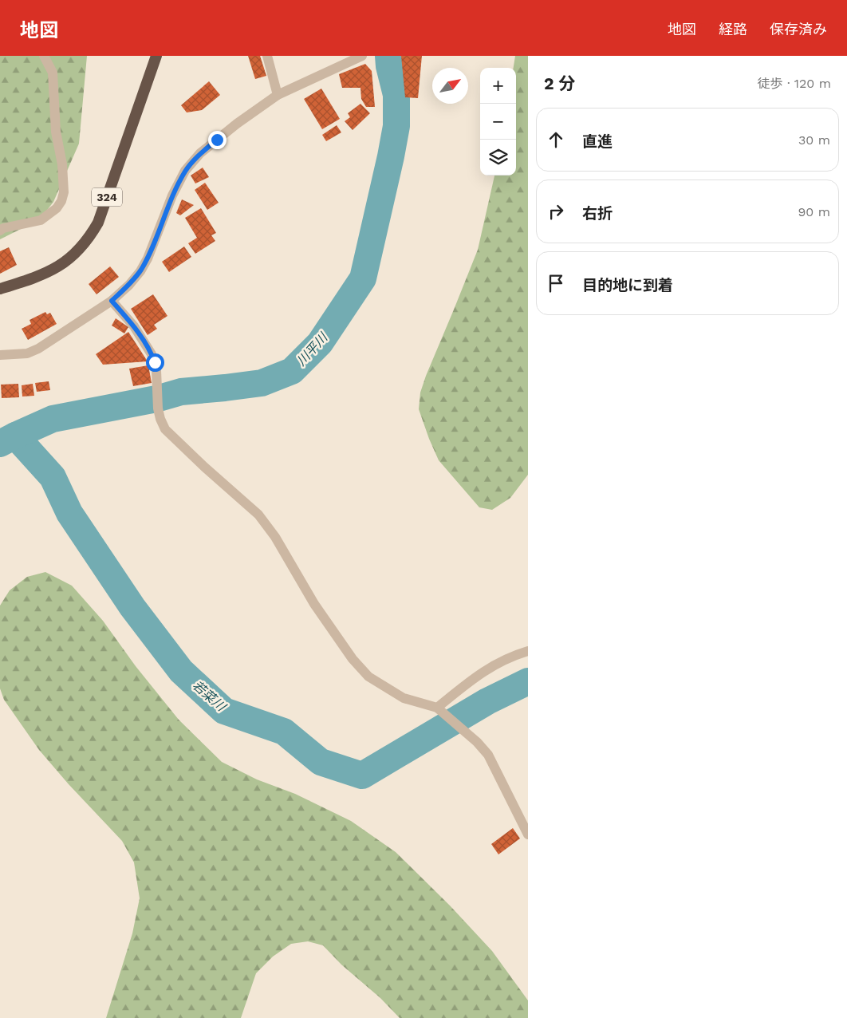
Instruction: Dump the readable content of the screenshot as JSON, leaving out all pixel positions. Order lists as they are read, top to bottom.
{
  "streets": {
    "highway": ["324"]
  },
  "water": ["川平川", "若菜川"],
  "north": "top right",
  "page": {
    "header": "地図",
    "nav": ["地図", "経路", "保存済み"],
    "heading": ["2 分", "徒歩 · 120 m"],
    "map_buttons": ["+", "−"],
    "list": [
      ["直進", "30 m"],
      ["右折", "90 m"],
      "目的地に到着"
    ]
  }
}
